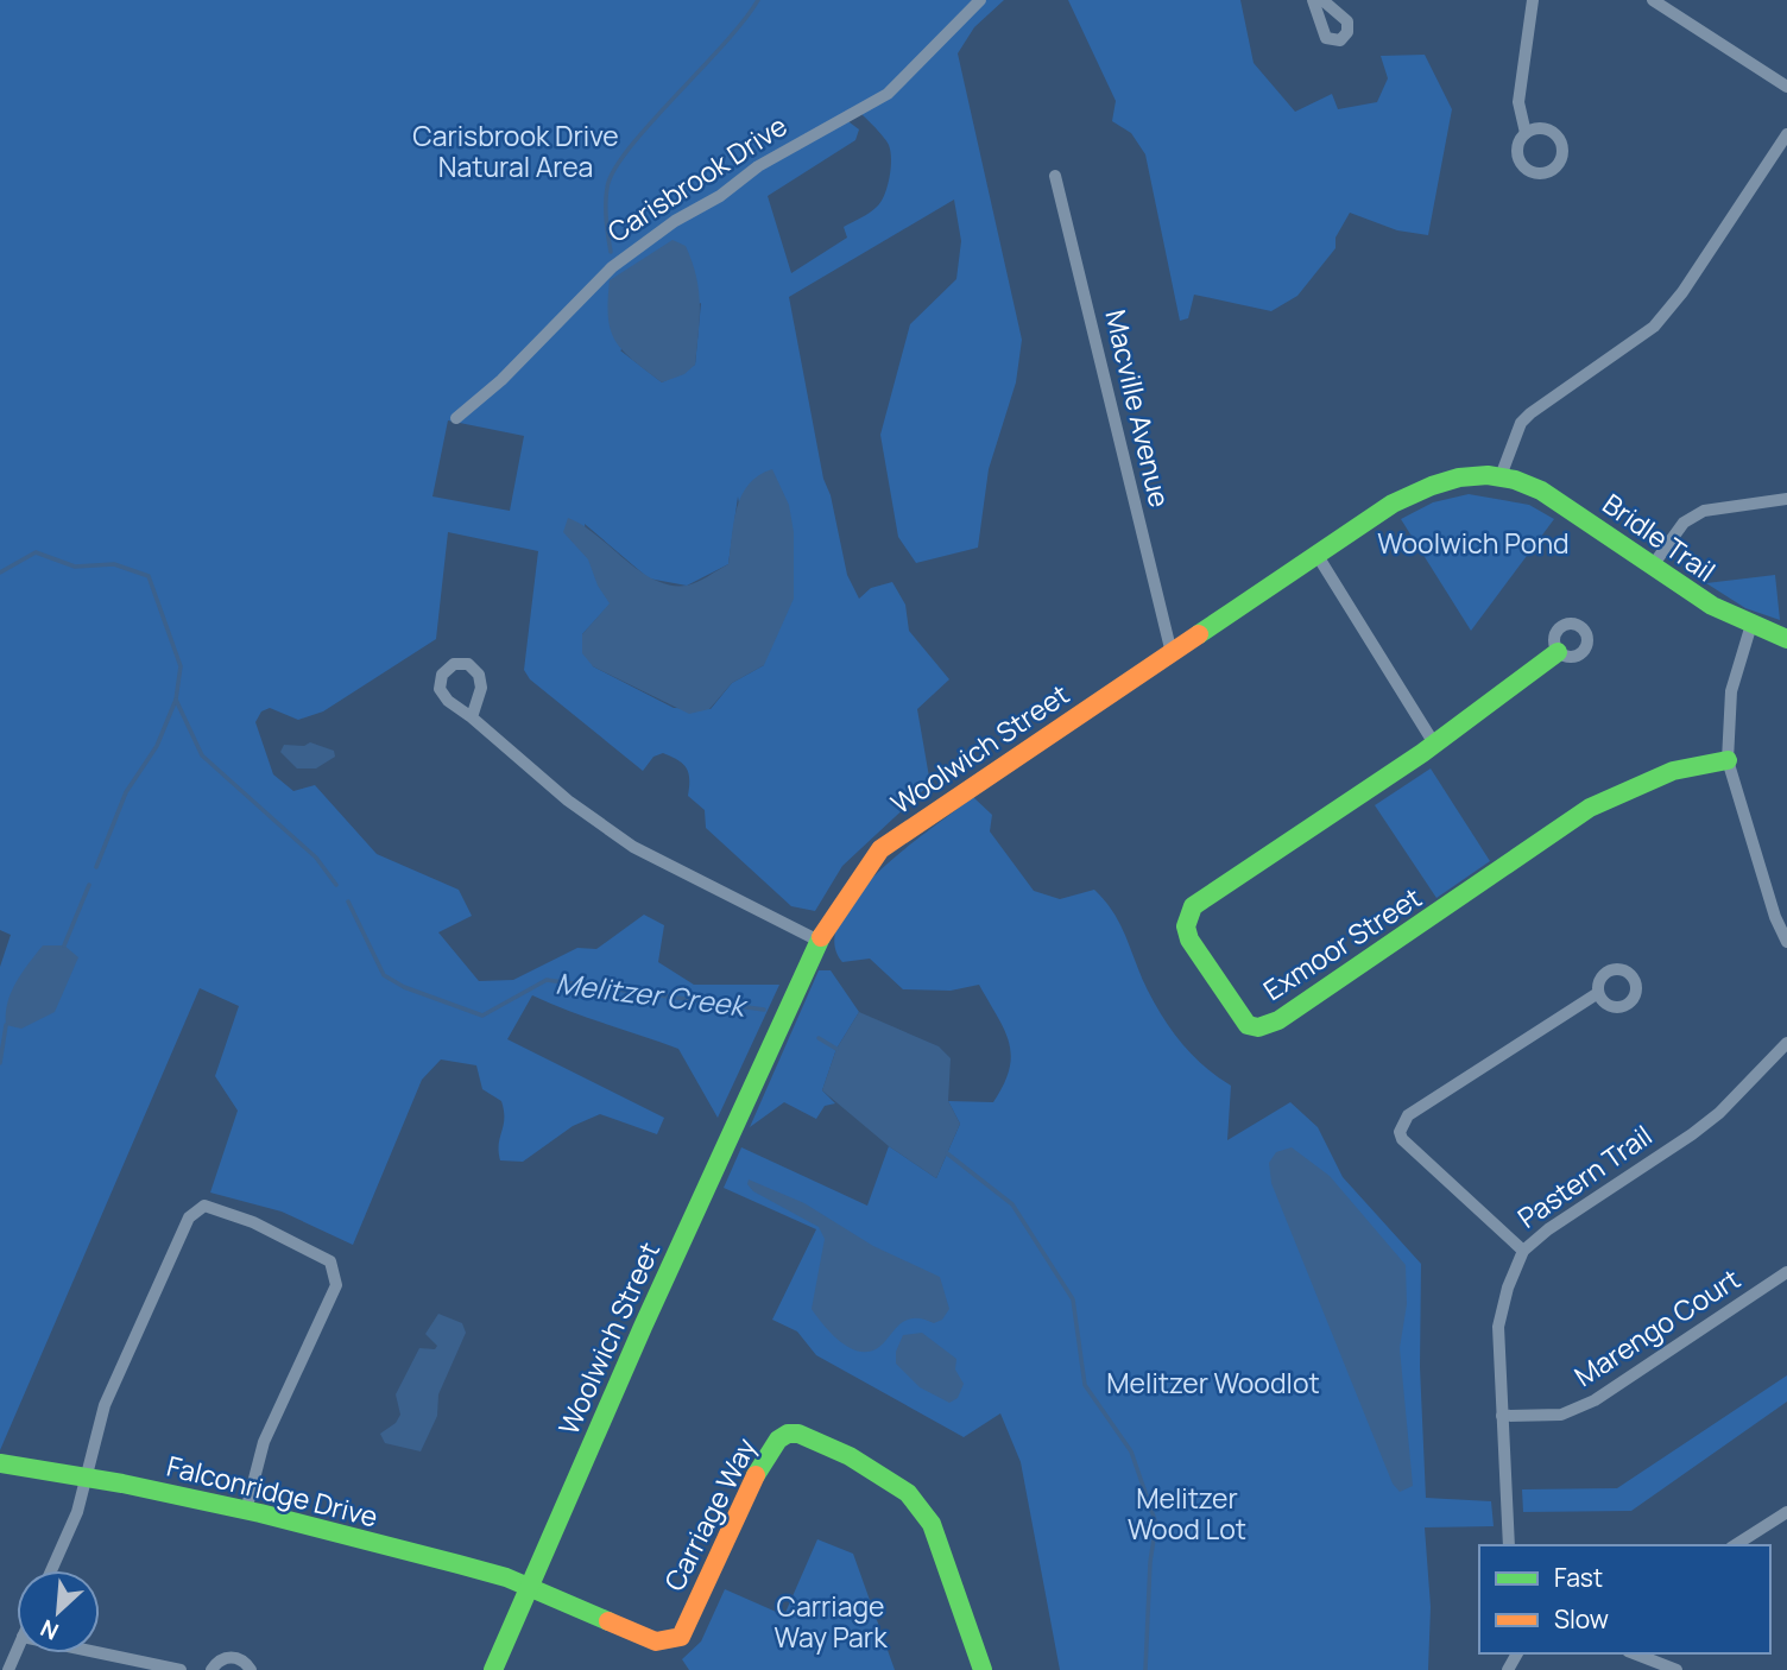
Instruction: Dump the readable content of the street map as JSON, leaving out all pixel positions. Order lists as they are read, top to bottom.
{
  "streets": {
    "street": [
      "Carisbrook Drive",
      "Macville Avenue",
      "Bridle Trail",
      "Woolwich Street",
      "Exmoor Street",
      "Pastern Trail",
      "Marengo Court",
      "Falconridge Drive",
      "Carriage Way"
    ]
  },
  "crossings": [
    ["Macville Avenue", "Woolwich Street"],
    ["Bridle Trail", "Woolwich Street"],
    ["Woolwich Street", "Falconridge Drive"],
    ["Woolwich Street", "Carriage Way"],
    ["Pastern Trail", "Marengo Court"],
    ["Falconridge Drive", "Carriage Way"]
  ],
  "water": ["Melitzer Creek"],
  "parks": [
    "Carisbrook Drive Natural Area",
    "Woolwich Pond",
    "Melitzer Woodlot",
    "Melitzer Wood Lot",
    "Carriage Way Park"
  ],
  "legend": ["Fast", "Slow"],
  "north": "bottom left"
}
